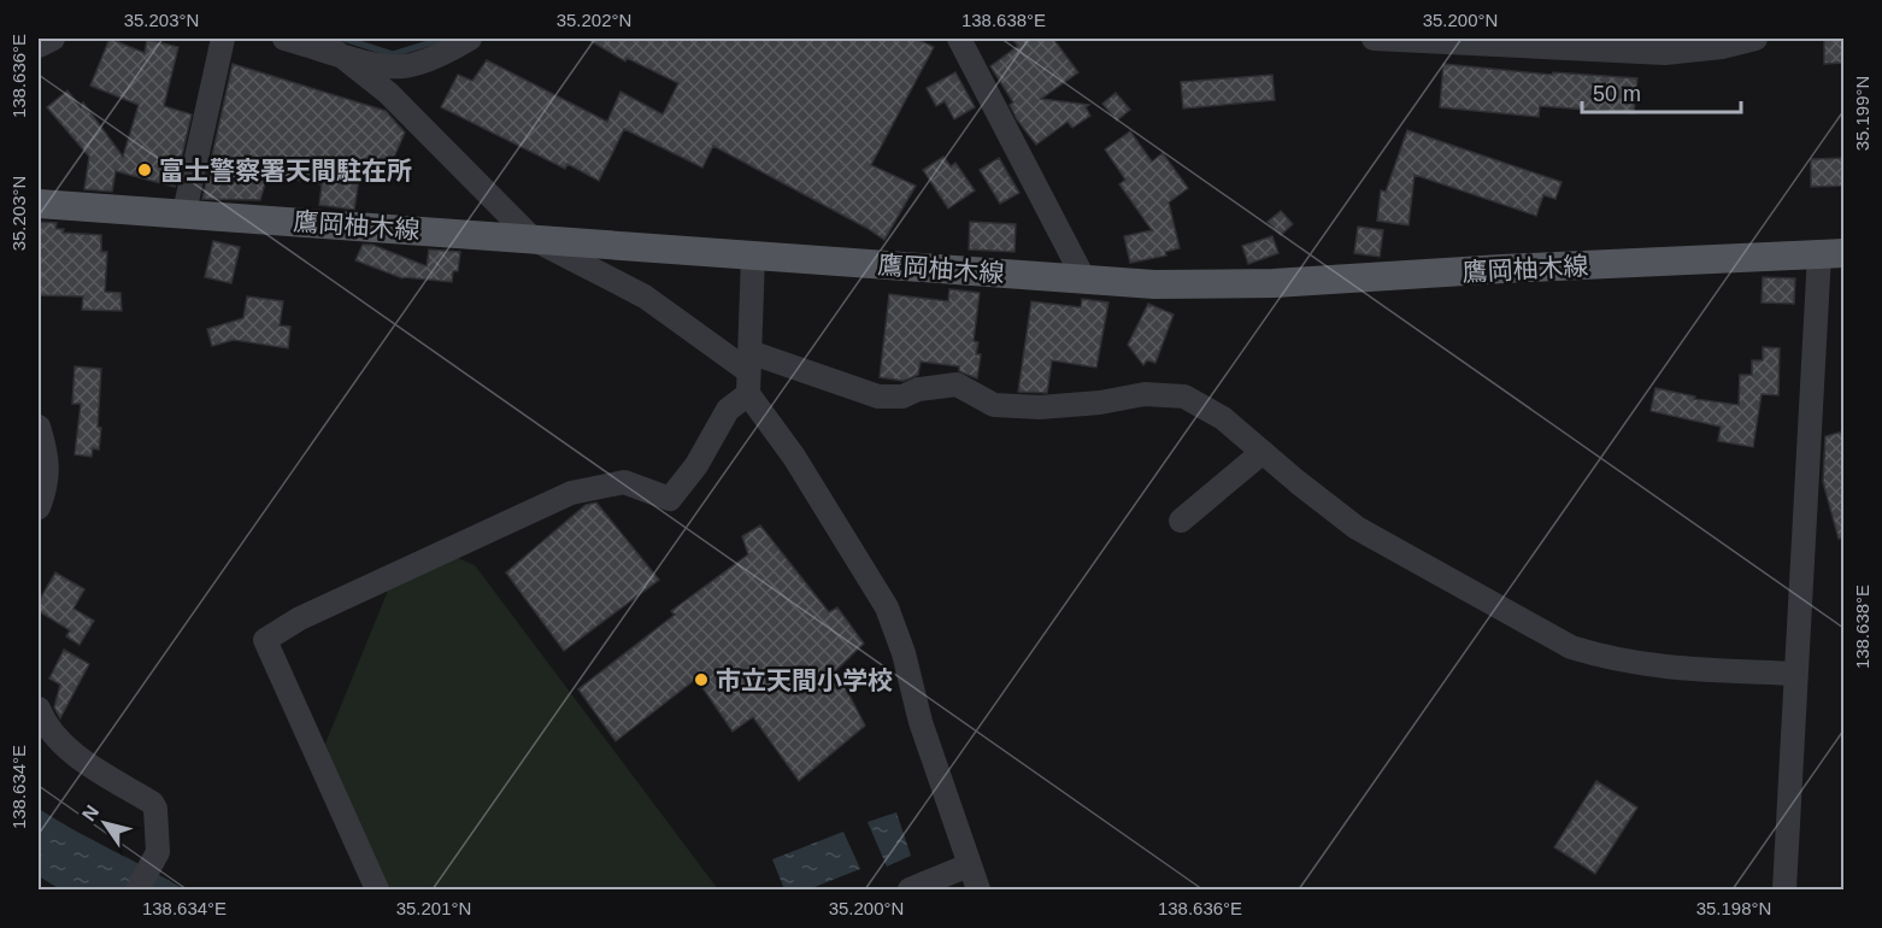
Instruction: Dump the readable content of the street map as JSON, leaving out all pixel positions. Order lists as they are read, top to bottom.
{
  "streets": {
    "main road": ["鷹岡柚木線"]
  },
  "places": ["富士警察署天間駐在所", "市立天間小学校"],
  "scale_bar": "50 m",
  "north": "top left",
  "coordinates": [
    "35.203°N",
    "35.202°N",
    "138.638°E",
    "35.200°N",
    "138.636°E",
    "35.199°N",
    "138.634°E",
    "35.201°N",
    "35.198°N"
  ]
}
